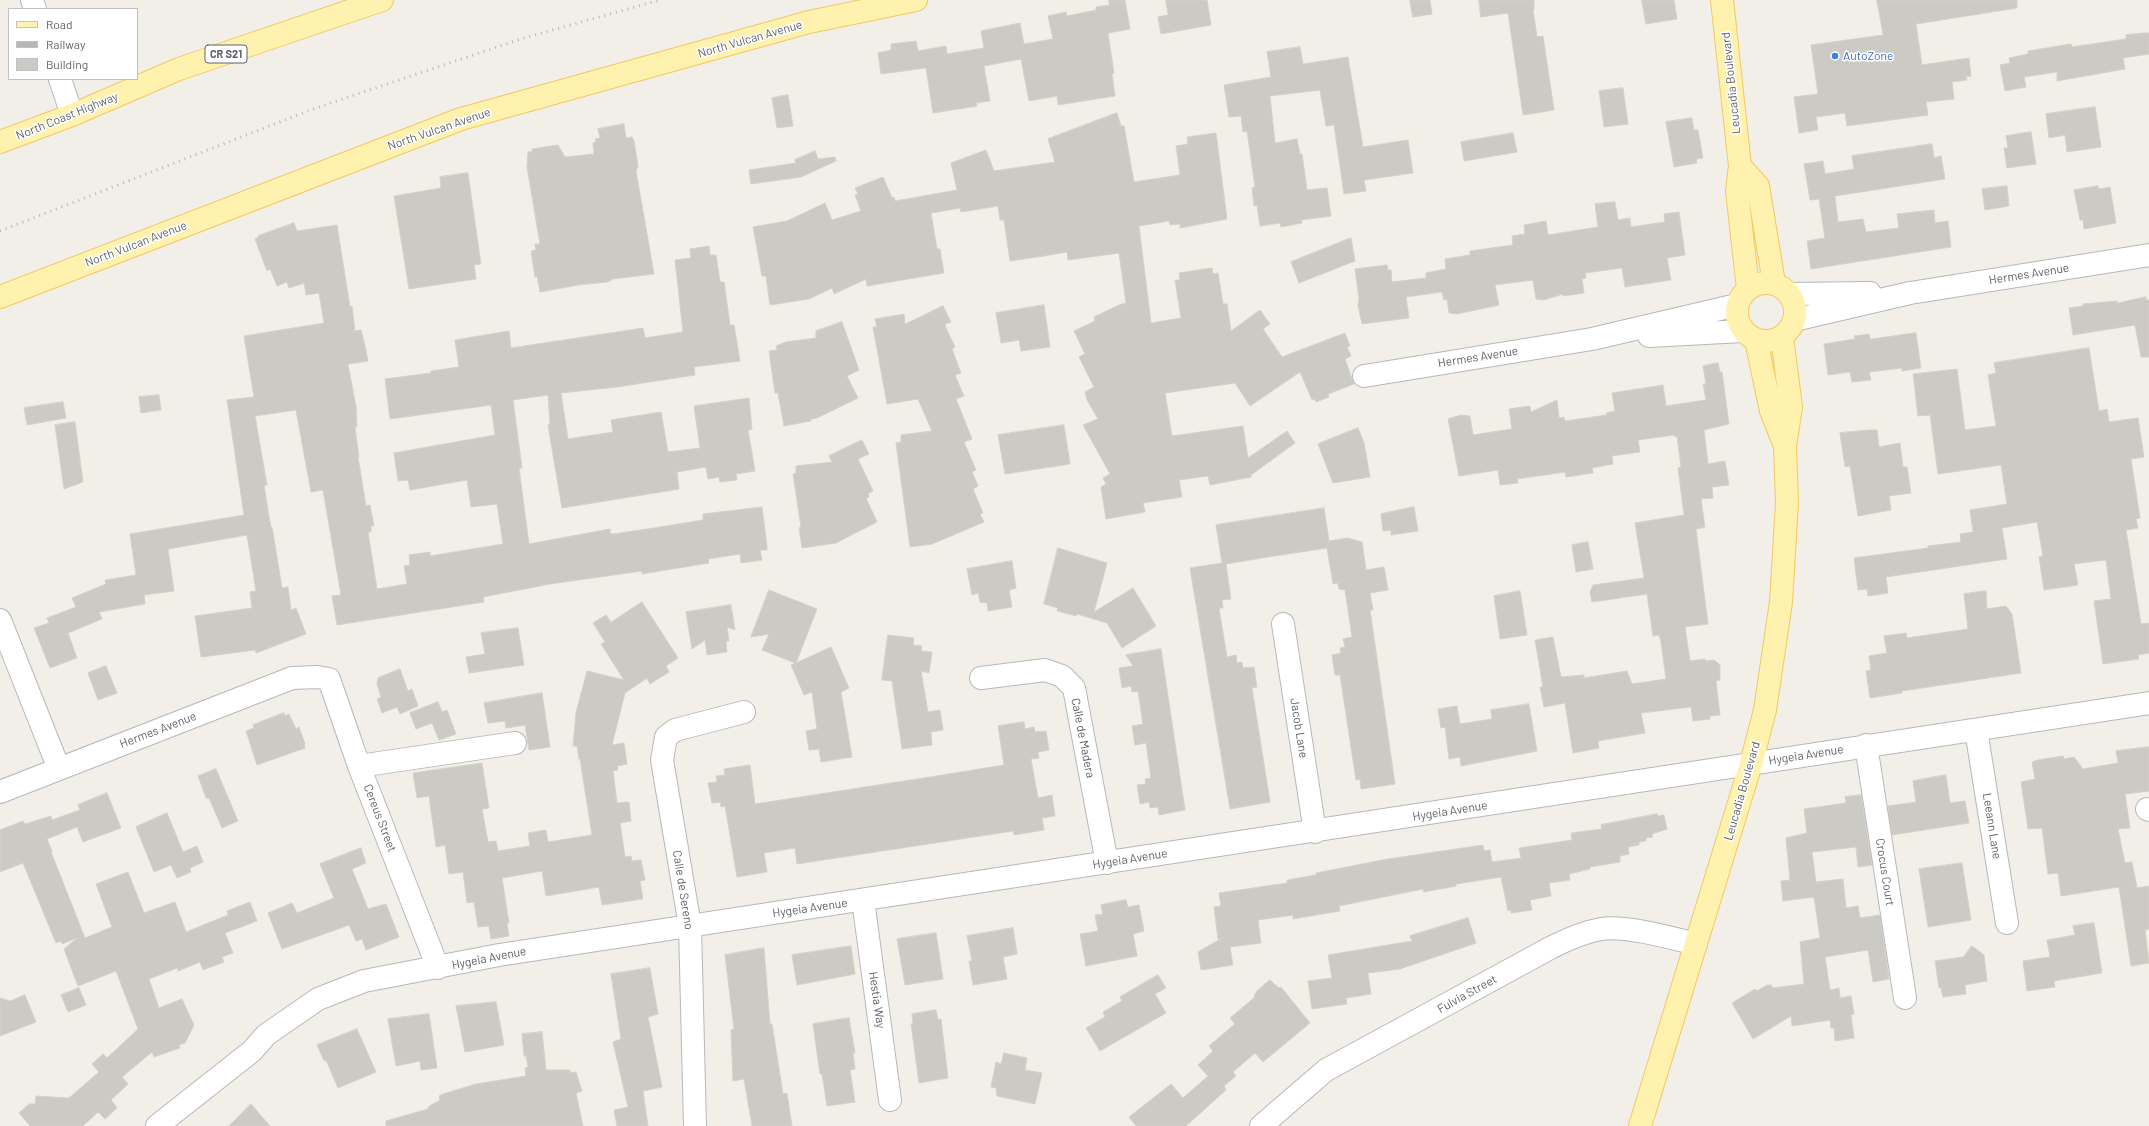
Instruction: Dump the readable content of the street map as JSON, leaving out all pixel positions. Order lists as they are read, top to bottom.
{
  "streets": {
    "main road": [
      "North Vulcan Avenue",
      "CR S21",
      "Leucadia Boulevard",
      "North Coast Highway"
    ],
    "street": [
      "Hermes Avenue",
      "Jacob Lane",
      "Calle de Madera",
      "Hygeia Avenue",
      "Cereus Street",
      "Leeann Lane",
      "Crocus Court",
      "Calle de Sereno",
      "Fulvia Street",
      "Hestia Way"
    ]
  },
  "crossings": [
    ["Leucadia Boulevard", "Hermes Avenue"],
    ["Leucadia Boulevard", "Hygeia Avenue"],
    ["Leucadia Boulevard", "Fulvia Street"],
    ["Hermes Avenue", "Cereus Street"],
    ["Jacob Lane", "Hygeia Avenue"],
    ["Calle de Madera", "Hygeia Avenue"],
    ["Hygeia Avenue", "Cereus Street"],
    ["Hygeia Avenue", "Leeann Lane"],
    ["Hygeia Avenue", "Crocus Court"],
    ["Hygeia Avenue", "Calle de Sereno"],
    ["Hygeia Avenue", "Hestia Way"]
  ],
  "places": ["AutoZone"],
  "legend": ["Road", "Railway", "Building"]
}
